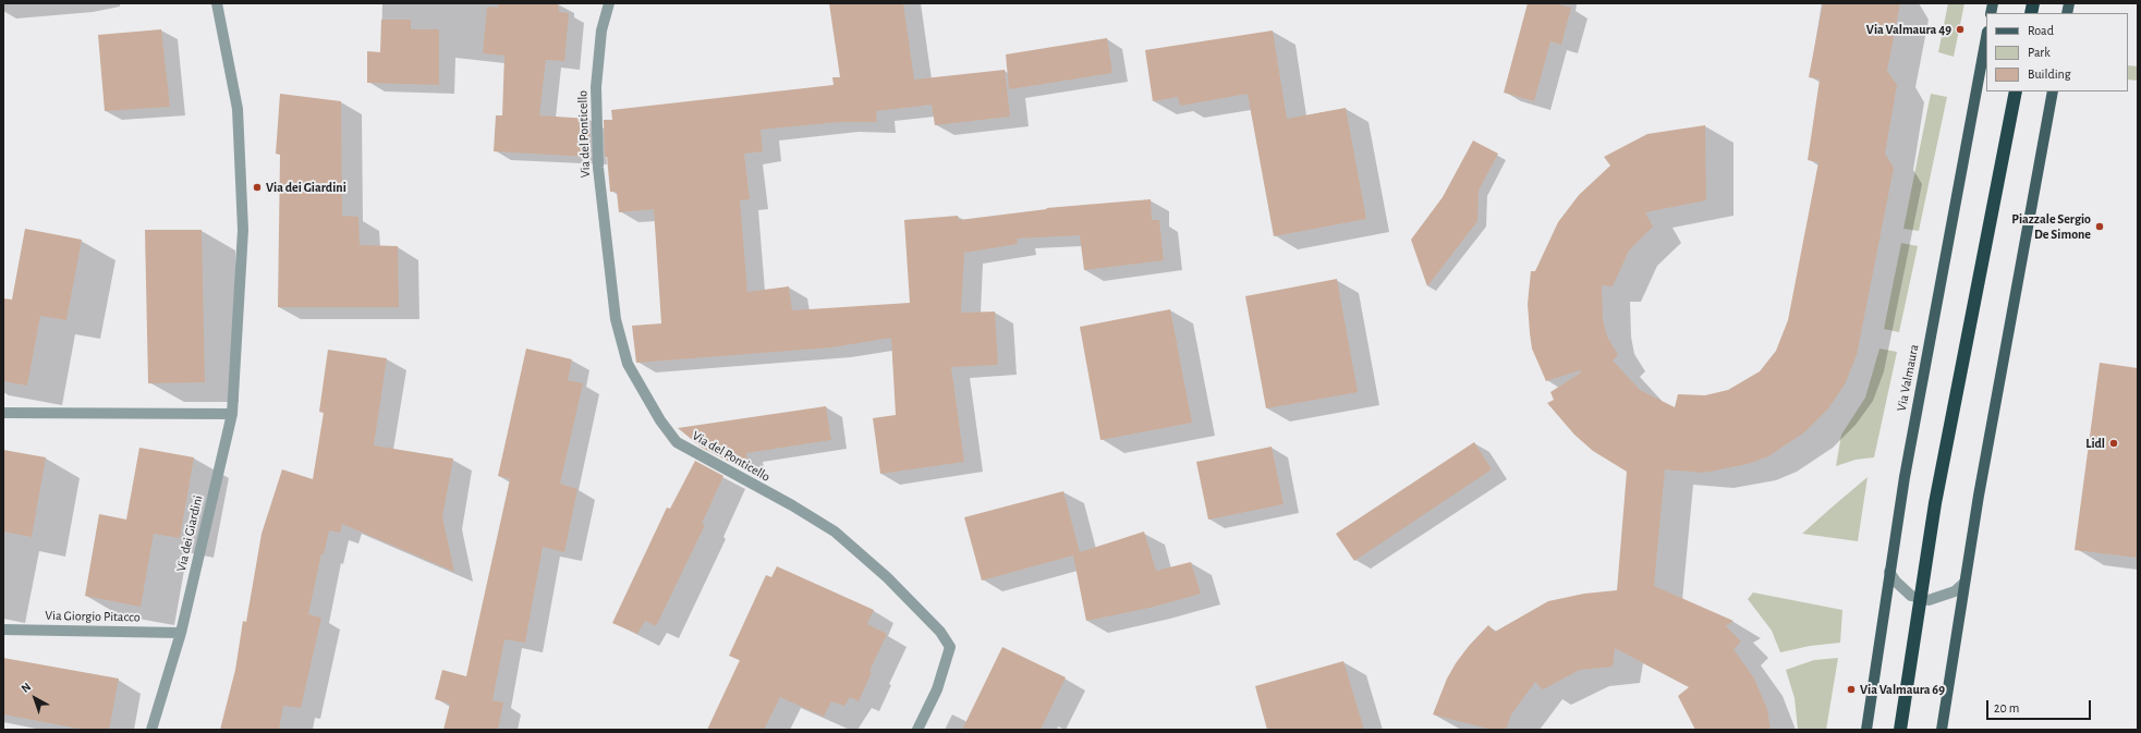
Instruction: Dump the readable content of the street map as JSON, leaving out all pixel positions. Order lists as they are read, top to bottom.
{
  "streets": {
    "main road": ["Via Valmaura"],
    "street": ["Via del Ponticello", "Via dei Giardini", "Via Giorgio Pitacco"]
  },
  "crossings": [
    ["Via dei Giardini", "Via Giorgio Pitacco"]
  ],
  "places": [
    "Via Valmaura 49",
    "Via dei Giardini",
    "Piazzale Sergio De Simone",
    "Lidl",
    "Via Valmaura 69"
  ],
  "legend": ["Road", "Park", "Building"],
  "scale_bar": "20 m",
  "north": "top left"
}
